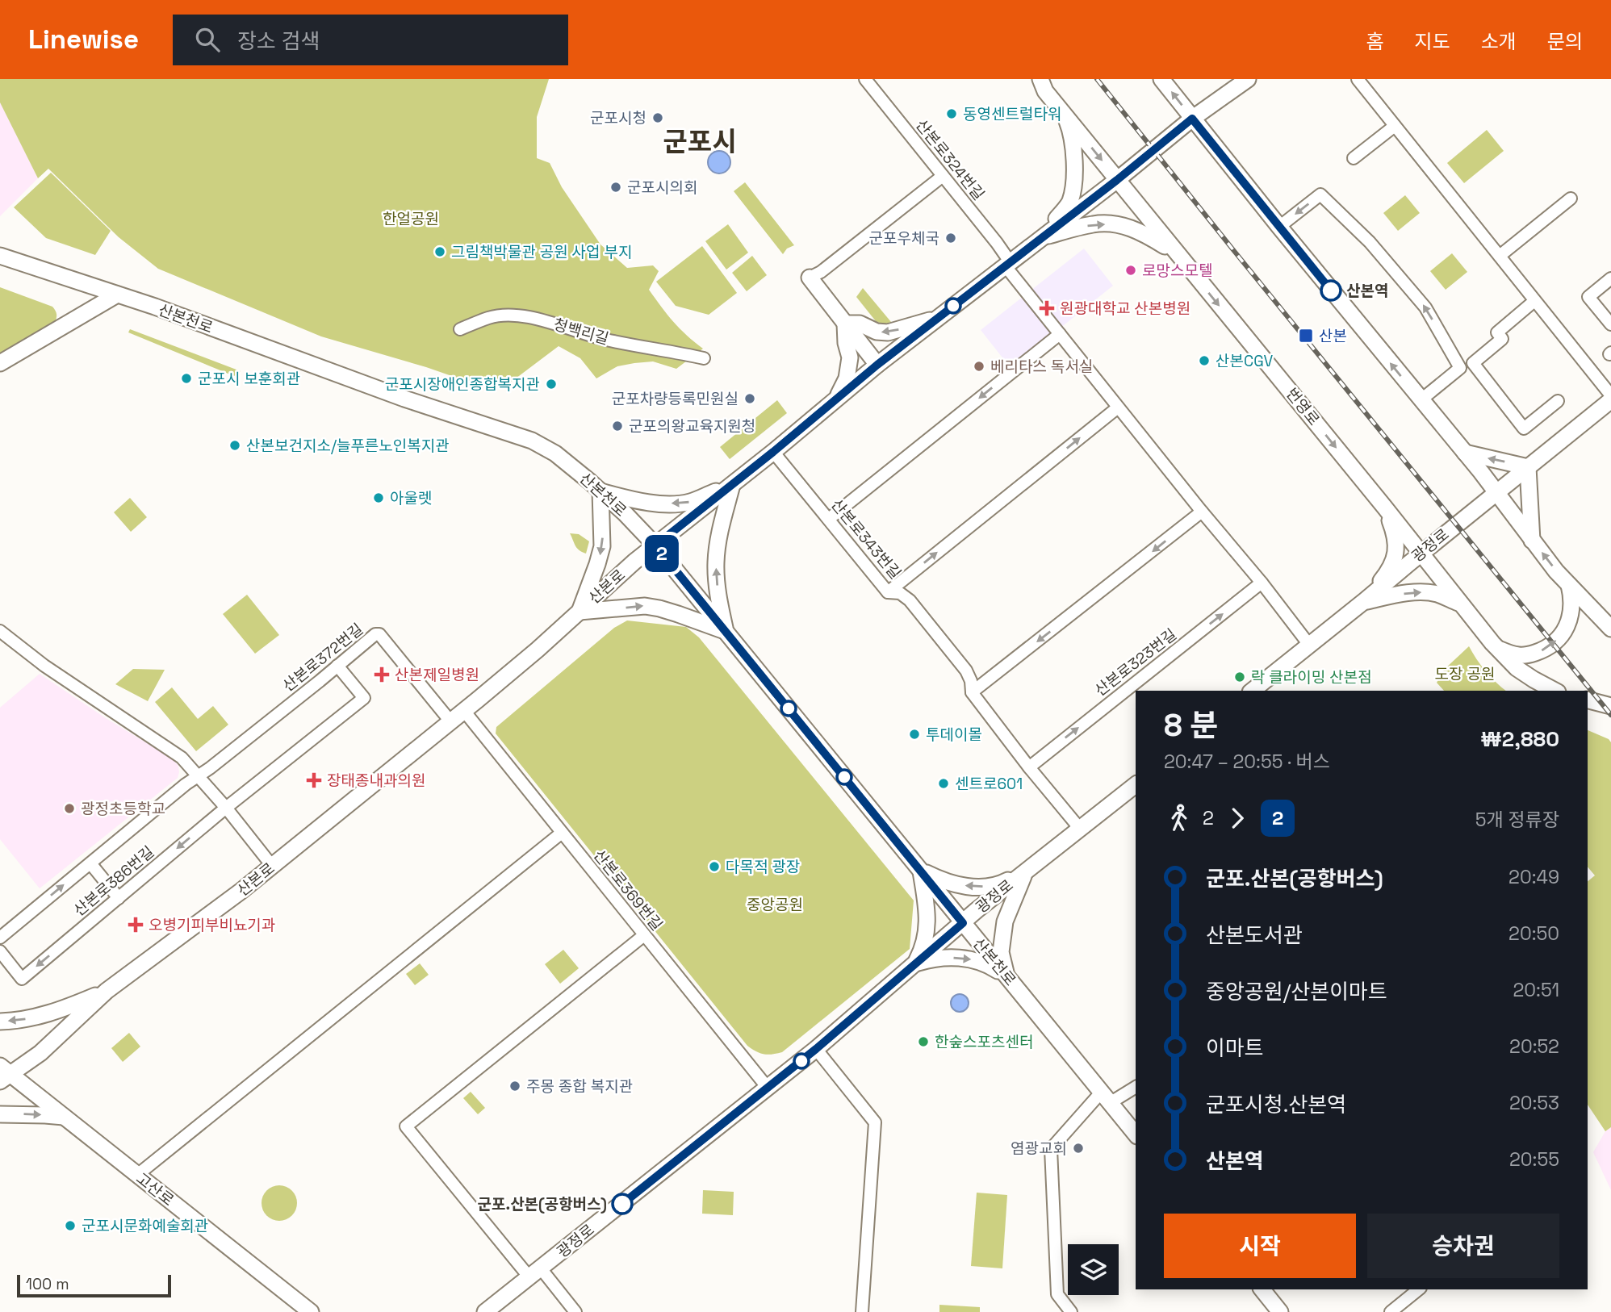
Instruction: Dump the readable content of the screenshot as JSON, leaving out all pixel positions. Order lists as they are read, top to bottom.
{
  "streets": {
    "street": [
      "산본로324번길",
      "산본천로",
      "청백리길",
      "번영로",
      "산본로343번길",
      "광정로",
      "산본로",
      "산본로372번길",
      "산본로323번길",
      "산본로386번길",
      "산본로369번길",
      "고산로"
    ]
  },
  "crossings": [
    ["산본로324번길", "산본로"],
    ["산본천로", "광정로"],
    ["산본천로", "산본로"],
    ["번영로", "광정로"],
    ["번영로", "산본로"],
    ["산본로343번길", "광정로"],
    ["산본로343번길", "산본로"],
    ["산본로343번길", "산본로323번길"],
    ["광정로", "산본로369번길"],
    ["산본로", "산본로372번길"],
    ["산본로", "산본로369번길"],
    ["산본로", "고산로"],
    ["산본로372번길", "산본로386번길"]
  ],
  "districts": ["군포시"],
  "parks": ["한얼공원", "도장 공원", "중앙공원"],
  "places": {
    "other": [
      "동영센트럴타워",
      "군포시청",
      "군포시의회",
      "군포우체국",
      "그림책박물관 공원 사업 부지",
      "로망스모텔",
      "산본역",
      "산본CGV",
      "베리타스 독서실",
      "군포시 보훈회관",
      "군포시장애인종합복지관",
      "군포차량등록민원실",
      "군포의왕교육지원청",
      "산본보건지소/늘푸른노인복지관",
      "아울렛",
      "락 클라이밍 산본점",
      "투데이몰",
      "센트로601",
      "광정초등학교",
      "다목적 광장",
      "한숲스포츠센터",
      "주몽 종합 복지관",
      "염광교회",
      "군포.산본(공항버스)",
      "군포시문화예술회관"
    ],
    "health": [
      "원광대학교 산본병원",
      "산본제일병원",
      "장태종내과의원",
      "오병기피부비뇨기과"
    ],
    "transit": ["산본"]
  },
  "lines": ["bus line 2"],
  "scale_bar": "100 m",
  "page": {
    "header": "Linewise",
    "search": "장소 검색",
    "nav": [
      "홈",
      "지도",
      "소개",
      "문의"
    ],
    "on_map": "2",
    "heading": ["8 분", "20:47 – 20:55 · 버스", "₩2,880"],
    "legs": ["2", "2", "5개 정류장"],
    "list": [
      {
        "name": "군포.산본(공항버스)",
        "value": "20:49"
      },
      {
        "name": "산본도서관",
        "value": "20:50"
      },
      {
        "name": "중앙공원/산본이마트",
        "value": "20:51"
      },
      {
        "name": "이마트",
        "value": "20:52"
      },
      {
        "name": "군포시청.산본역",
        "value": "20:53"
      },
      {
        "name": "산본역",
        "value": "20:55"
      }
    ],
    "buttons": ["시작", "승차권"],
    "scale": "100 m"
  }
}
